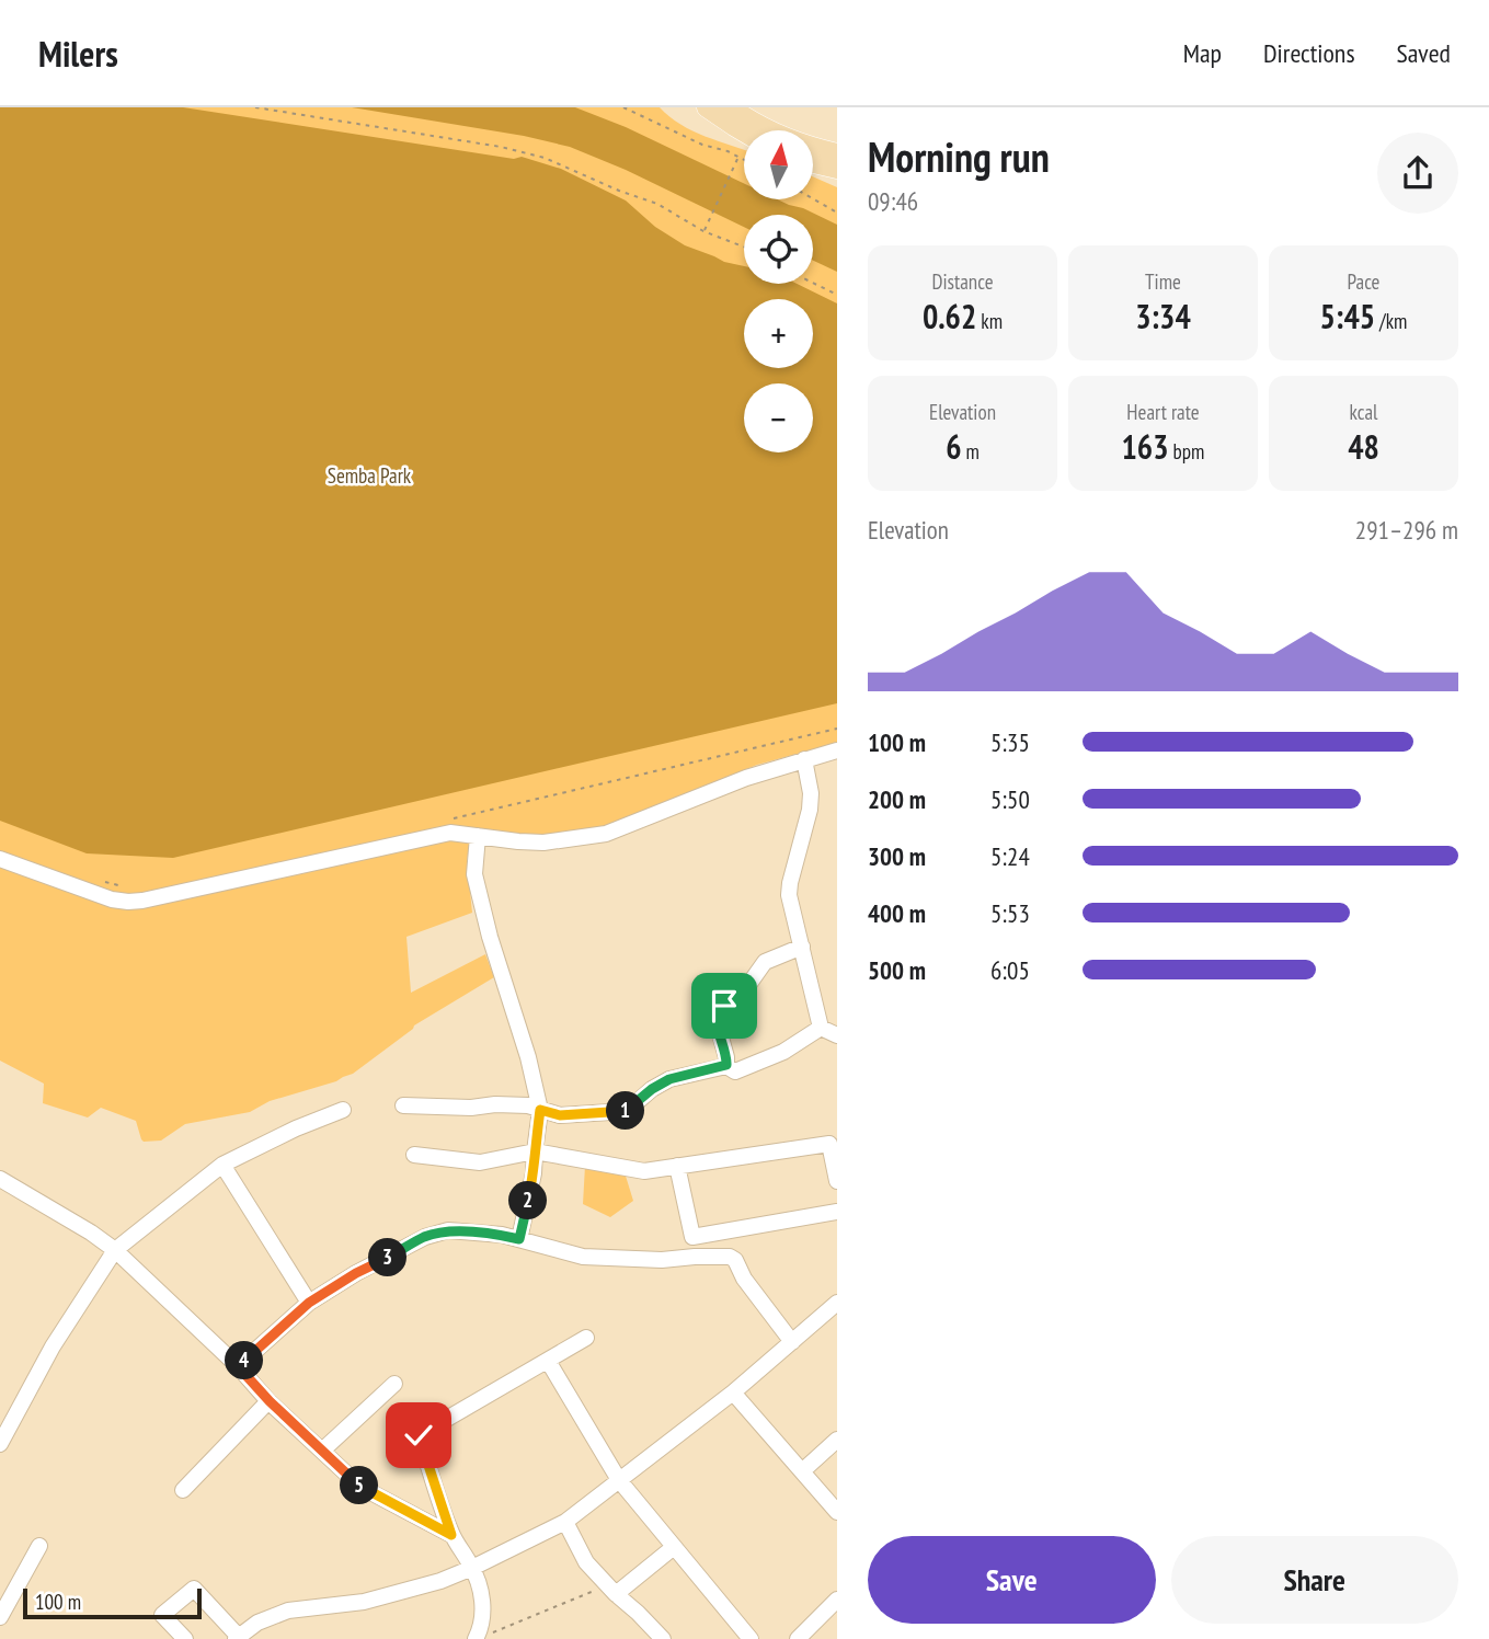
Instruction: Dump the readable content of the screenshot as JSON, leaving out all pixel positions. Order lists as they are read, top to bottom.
{
  "parks": ["Semba Park"],
  "scale_bar": "100 m",
  "north": "top",
  "page": {
    "header": "Milers",
    "nav": ["Map", "Directions", "Saved"],
    "heading": ["Morning run", "09:46"],
    "map_buttons": ["+", "−"],
    "stats": [
      ["Distance", "0.62 km"],
      ["Time", "3:34"],
      ["Pace", "5:45 /km"],
      ["Elevation", "6 m"],
      ["Heart rate", "163 bpm"],
      ["kcal", "48"]
    ],
    "chart": ["Elevation", "291–296 m"],
    "list": [
      {
        "name": "100 m",
        "note": "5:35"
      },
      {
        "name": "200 m",
        "note": "5:50"
      },
      {
        "name": "300 m",
        "note": "5:24"
      },
      {
        "name": "400 m",
        "note": "5:53"
      },
      {
        "name": "500 m",
        "note": "6:05"
      }
    ],
    "pins": [
      "1",
      "2",
      "3",
      "4",
      "5"
    ],
    "buttons": ["Save", "Share"],
    "scale": "100 m"
  }
}
